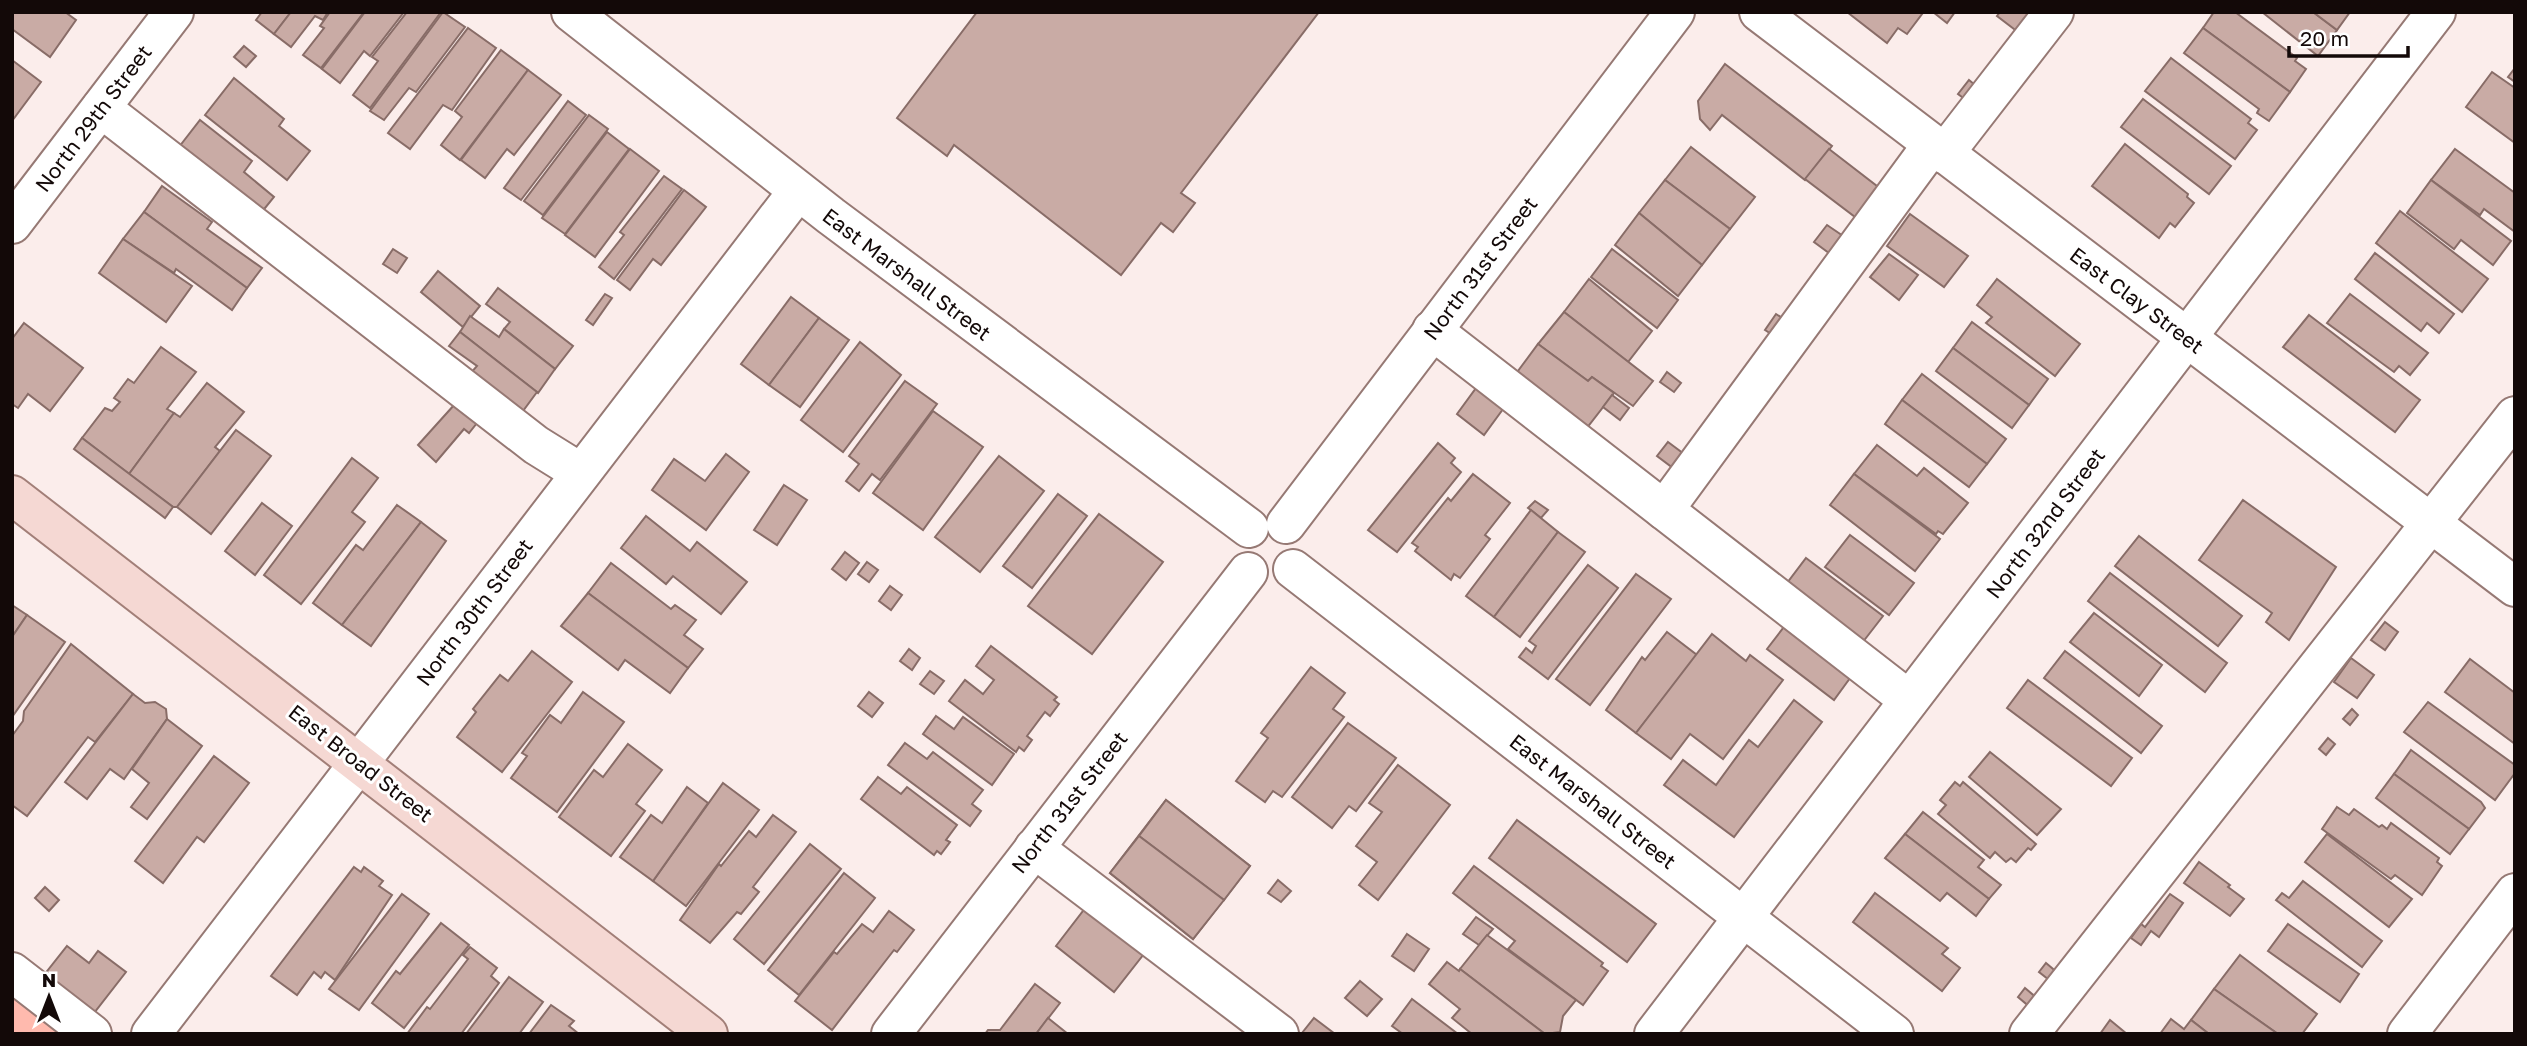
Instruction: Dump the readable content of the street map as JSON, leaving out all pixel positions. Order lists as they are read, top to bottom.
{
  "streets": {
    "main road": ["East Broad Street"],
    "street": [
      "North 29th Street",
      "North 31st Street",
      "East Marshall Street",
      "East Clay Street",
      "North 32nd Street",
      "North 30th Street"
    ]
  },
  "crossings": [
    ["North 31st Street", "East Marshall Street"],
    ["East Marshall Street", "North 32nd Street"],
    ["East Marshall Street", "North 30th Street"],
    ["East Clay Street", "North 32nd Street"],
    ["North 30th Street", "East Broad Street"]
  ],
  "scale_bar": "20 m",
  "north": "top"
}
